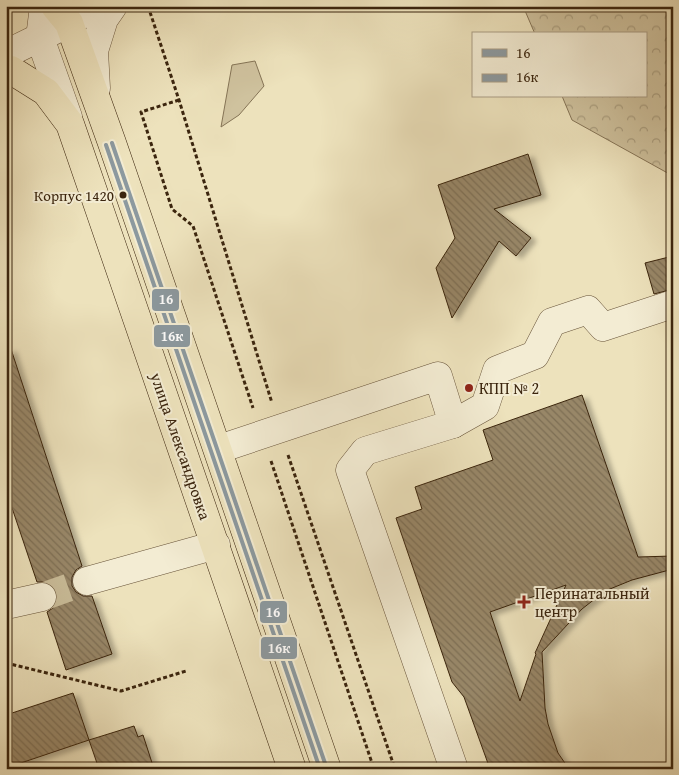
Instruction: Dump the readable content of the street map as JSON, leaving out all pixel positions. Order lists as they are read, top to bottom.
{
  "streets": {
    "main road": ["улица Александровка"]
  },
  "places": {
    "other": ["Корпус 1420", "КПП № 2"],
    "health": ["Перинатальный центр"]
  },
  "lines": ["transit line 16", "transit line 16к"],
  "legend": ["16", "16к"]
}
